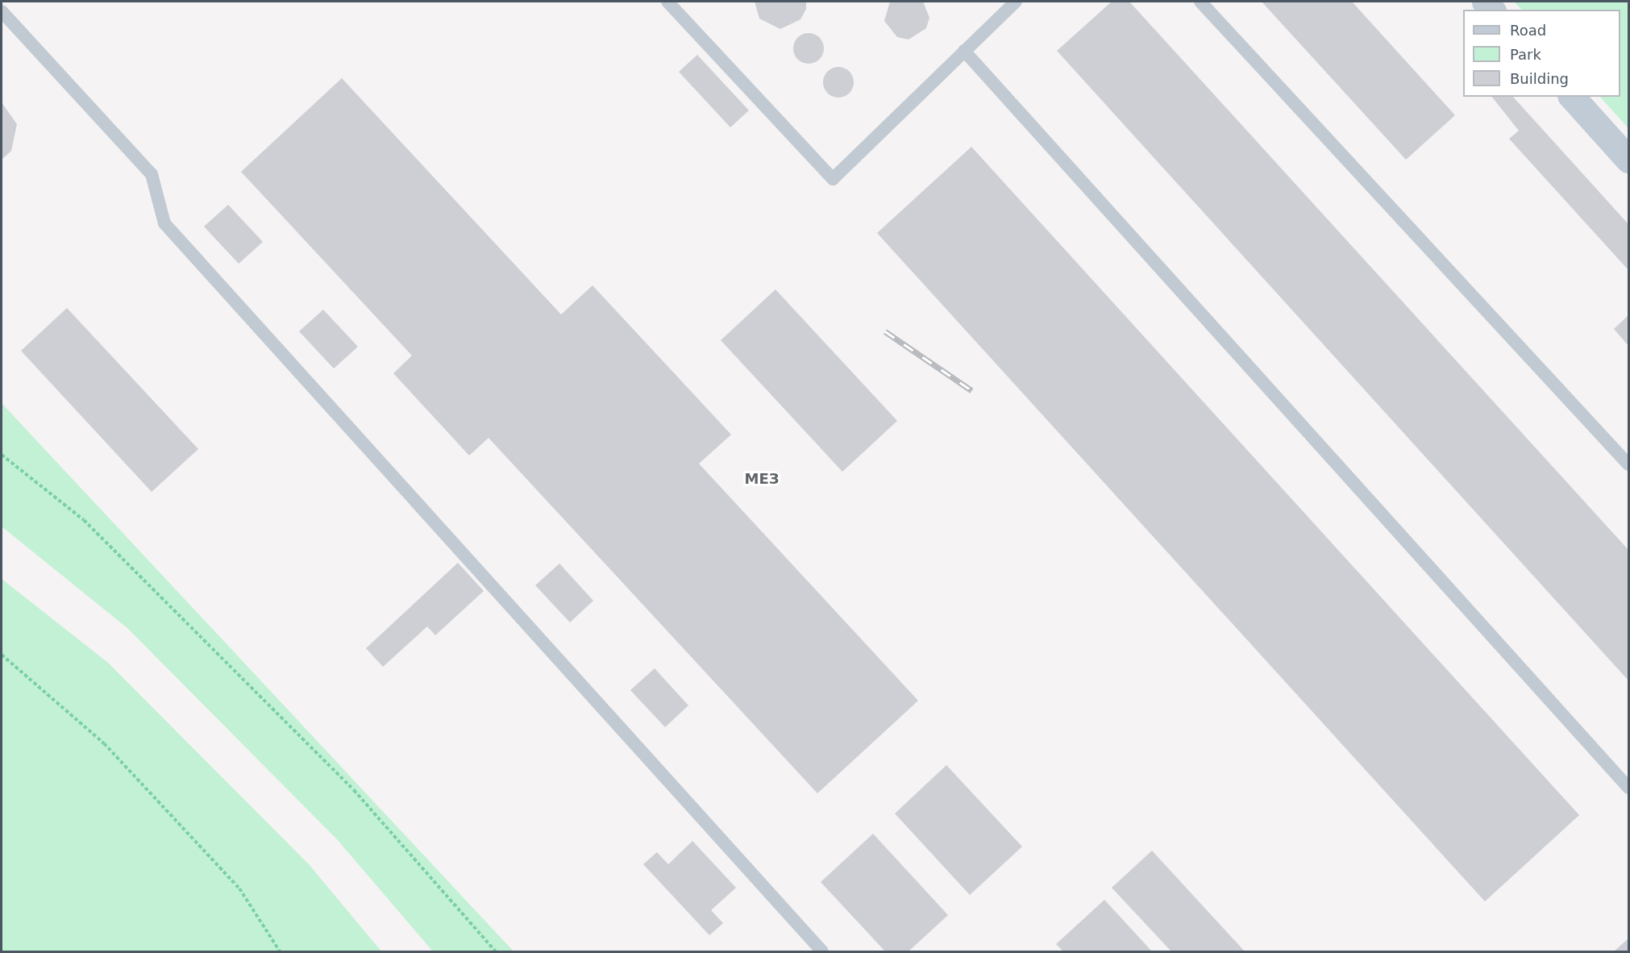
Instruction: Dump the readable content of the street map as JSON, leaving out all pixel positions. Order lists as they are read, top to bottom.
{
  "districts": ["МЕЗ"],
  "legend": ["Road", "Park", "Building"]
}
